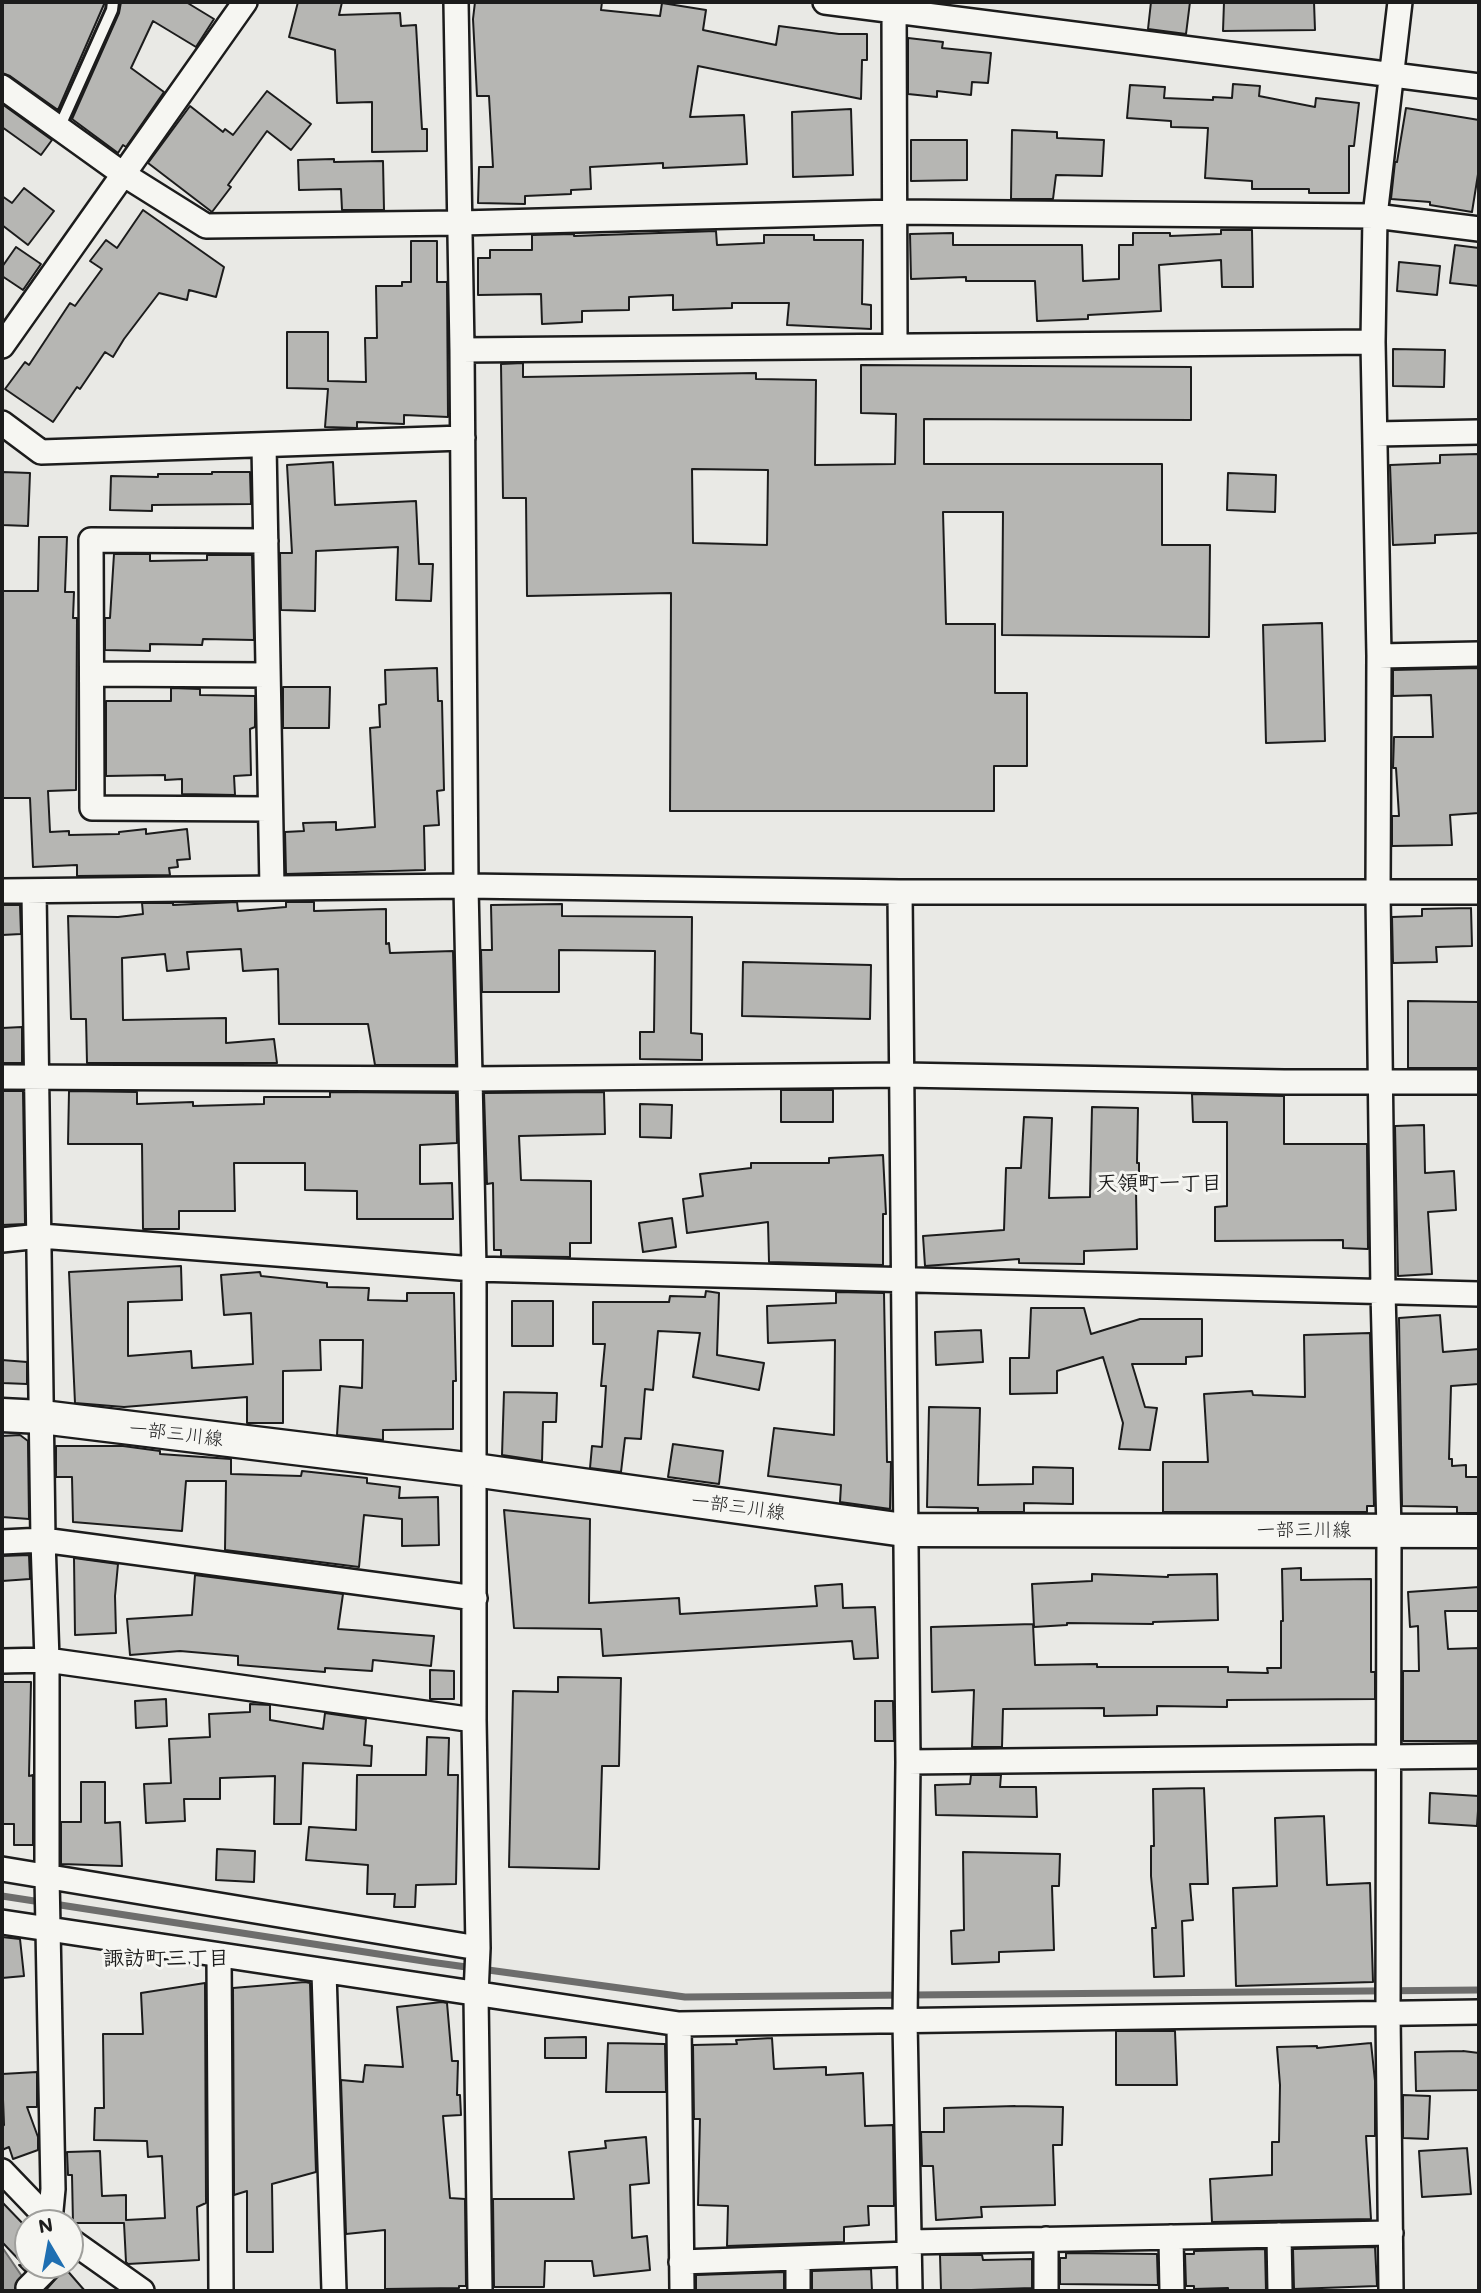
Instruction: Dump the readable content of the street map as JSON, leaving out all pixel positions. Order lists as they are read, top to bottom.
{
  "streets": {
    "main road": ["一部三川線"]
  },
  "districts": ["天領町一丁目", "諏訪町三丁目"],
  "north": "top"
}
